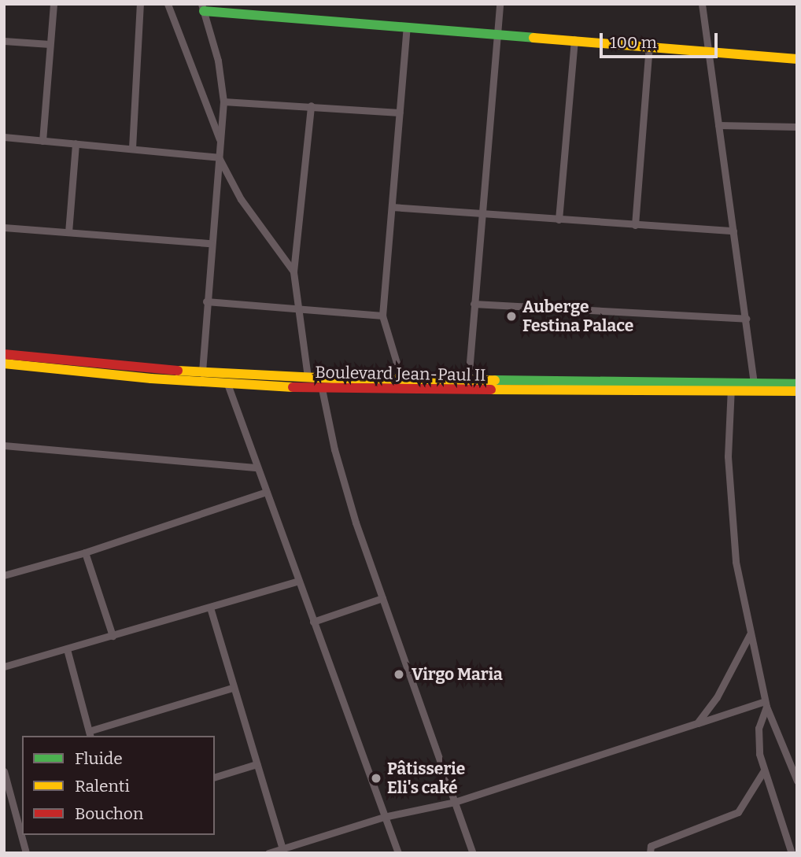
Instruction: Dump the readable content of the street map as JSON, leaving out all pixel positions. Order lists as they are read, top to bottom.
{
  "streets": {
    "main road": ["Boulevard Jean-Paul II"]
  },
  "places": ["Auberge Festina Palace", "Virgo Maria", "Pâtisserie Eli's caké"],
  "legend": ["Fluide", "Ralenti", "Bouchon"],
  "scale_bar": "100 m"
}
